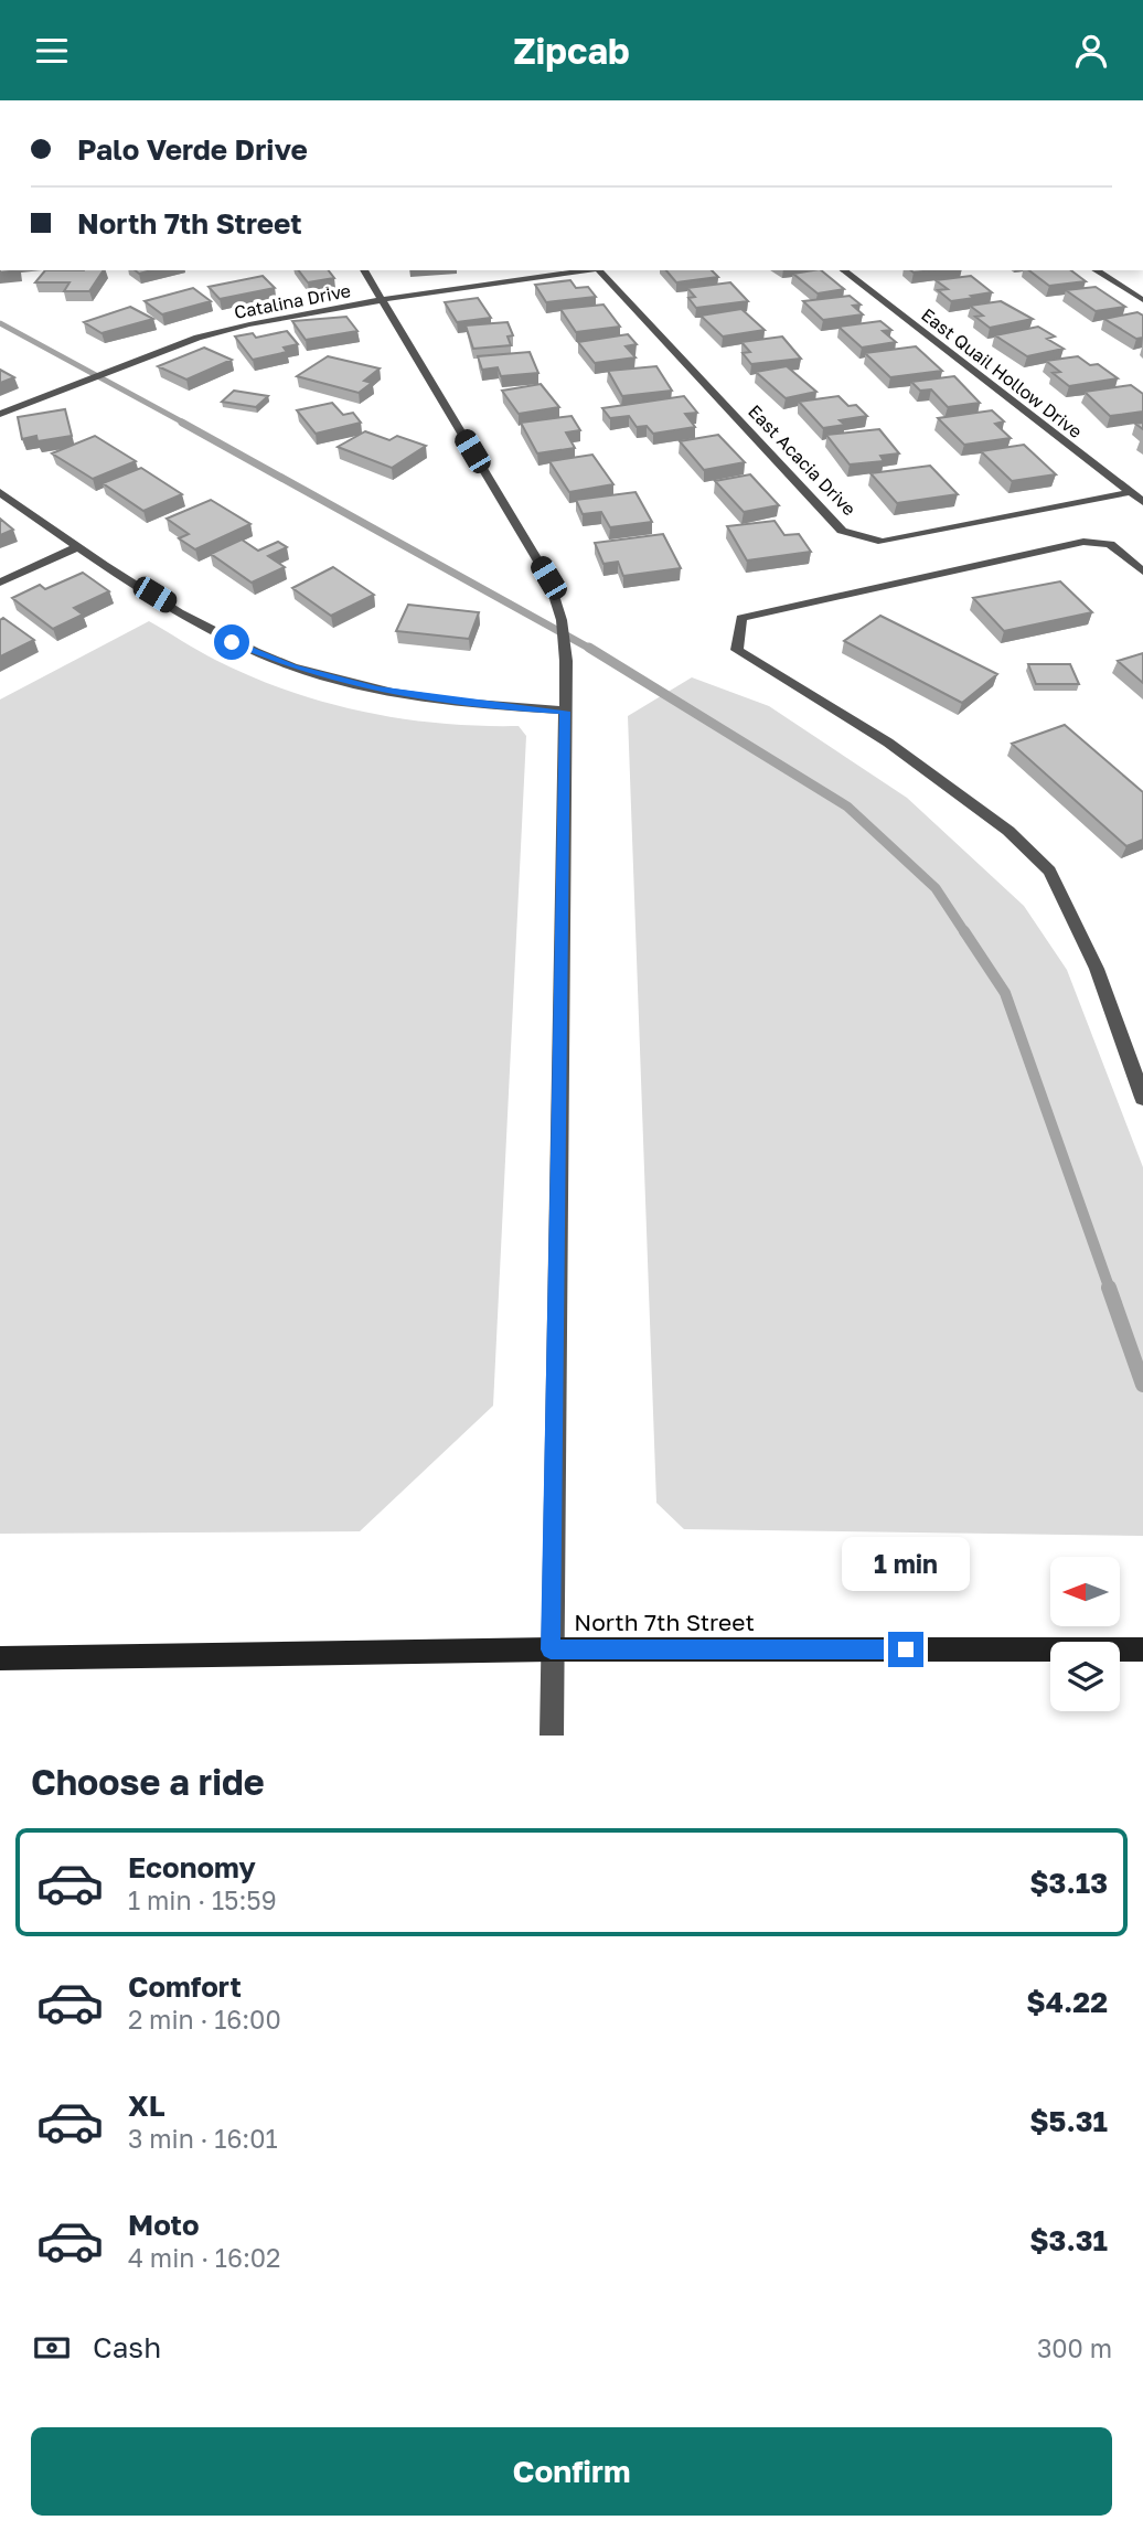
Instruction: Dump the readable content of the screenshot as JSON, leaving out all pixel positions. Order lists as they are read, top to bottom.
{
  "streets": {
    "main road": ["North 7th Street"],
    "street": ["Catalina Drive", "East Quail Hollow Drive", "East Acacia Drive"]
  },
  "crossings": [
    ["East Quail Hollow Drive", "East Acacia Drive"]
  ],
  "north": "left",
  "page": {
    "header": "Zipcab",
    "banner": ["Palo Verde Drive", "North 7th Street"],
    "bubble": "1 min",
    "heading": "Choose a ride",
    "list": [
      {
        "name": "Economy",
        "note": "1 min · 15:59",
        "value": "$3.13"
      },
      {
        "name": "Comfort",
        "note": "2 min · 16:00",
        "value": "$4.22"
      },
      {
        "name": "XL",
        "note": "3 min · 16:01",
        "value": "$5.31"
      },
      {
        "name": "Moto",
        "note": "4 min · 16:02",
        "value": "$3.31"
      }
    ],
    "pay": ["Cash", "300 m"],
    "buttons": "Confirm"
  }
}
